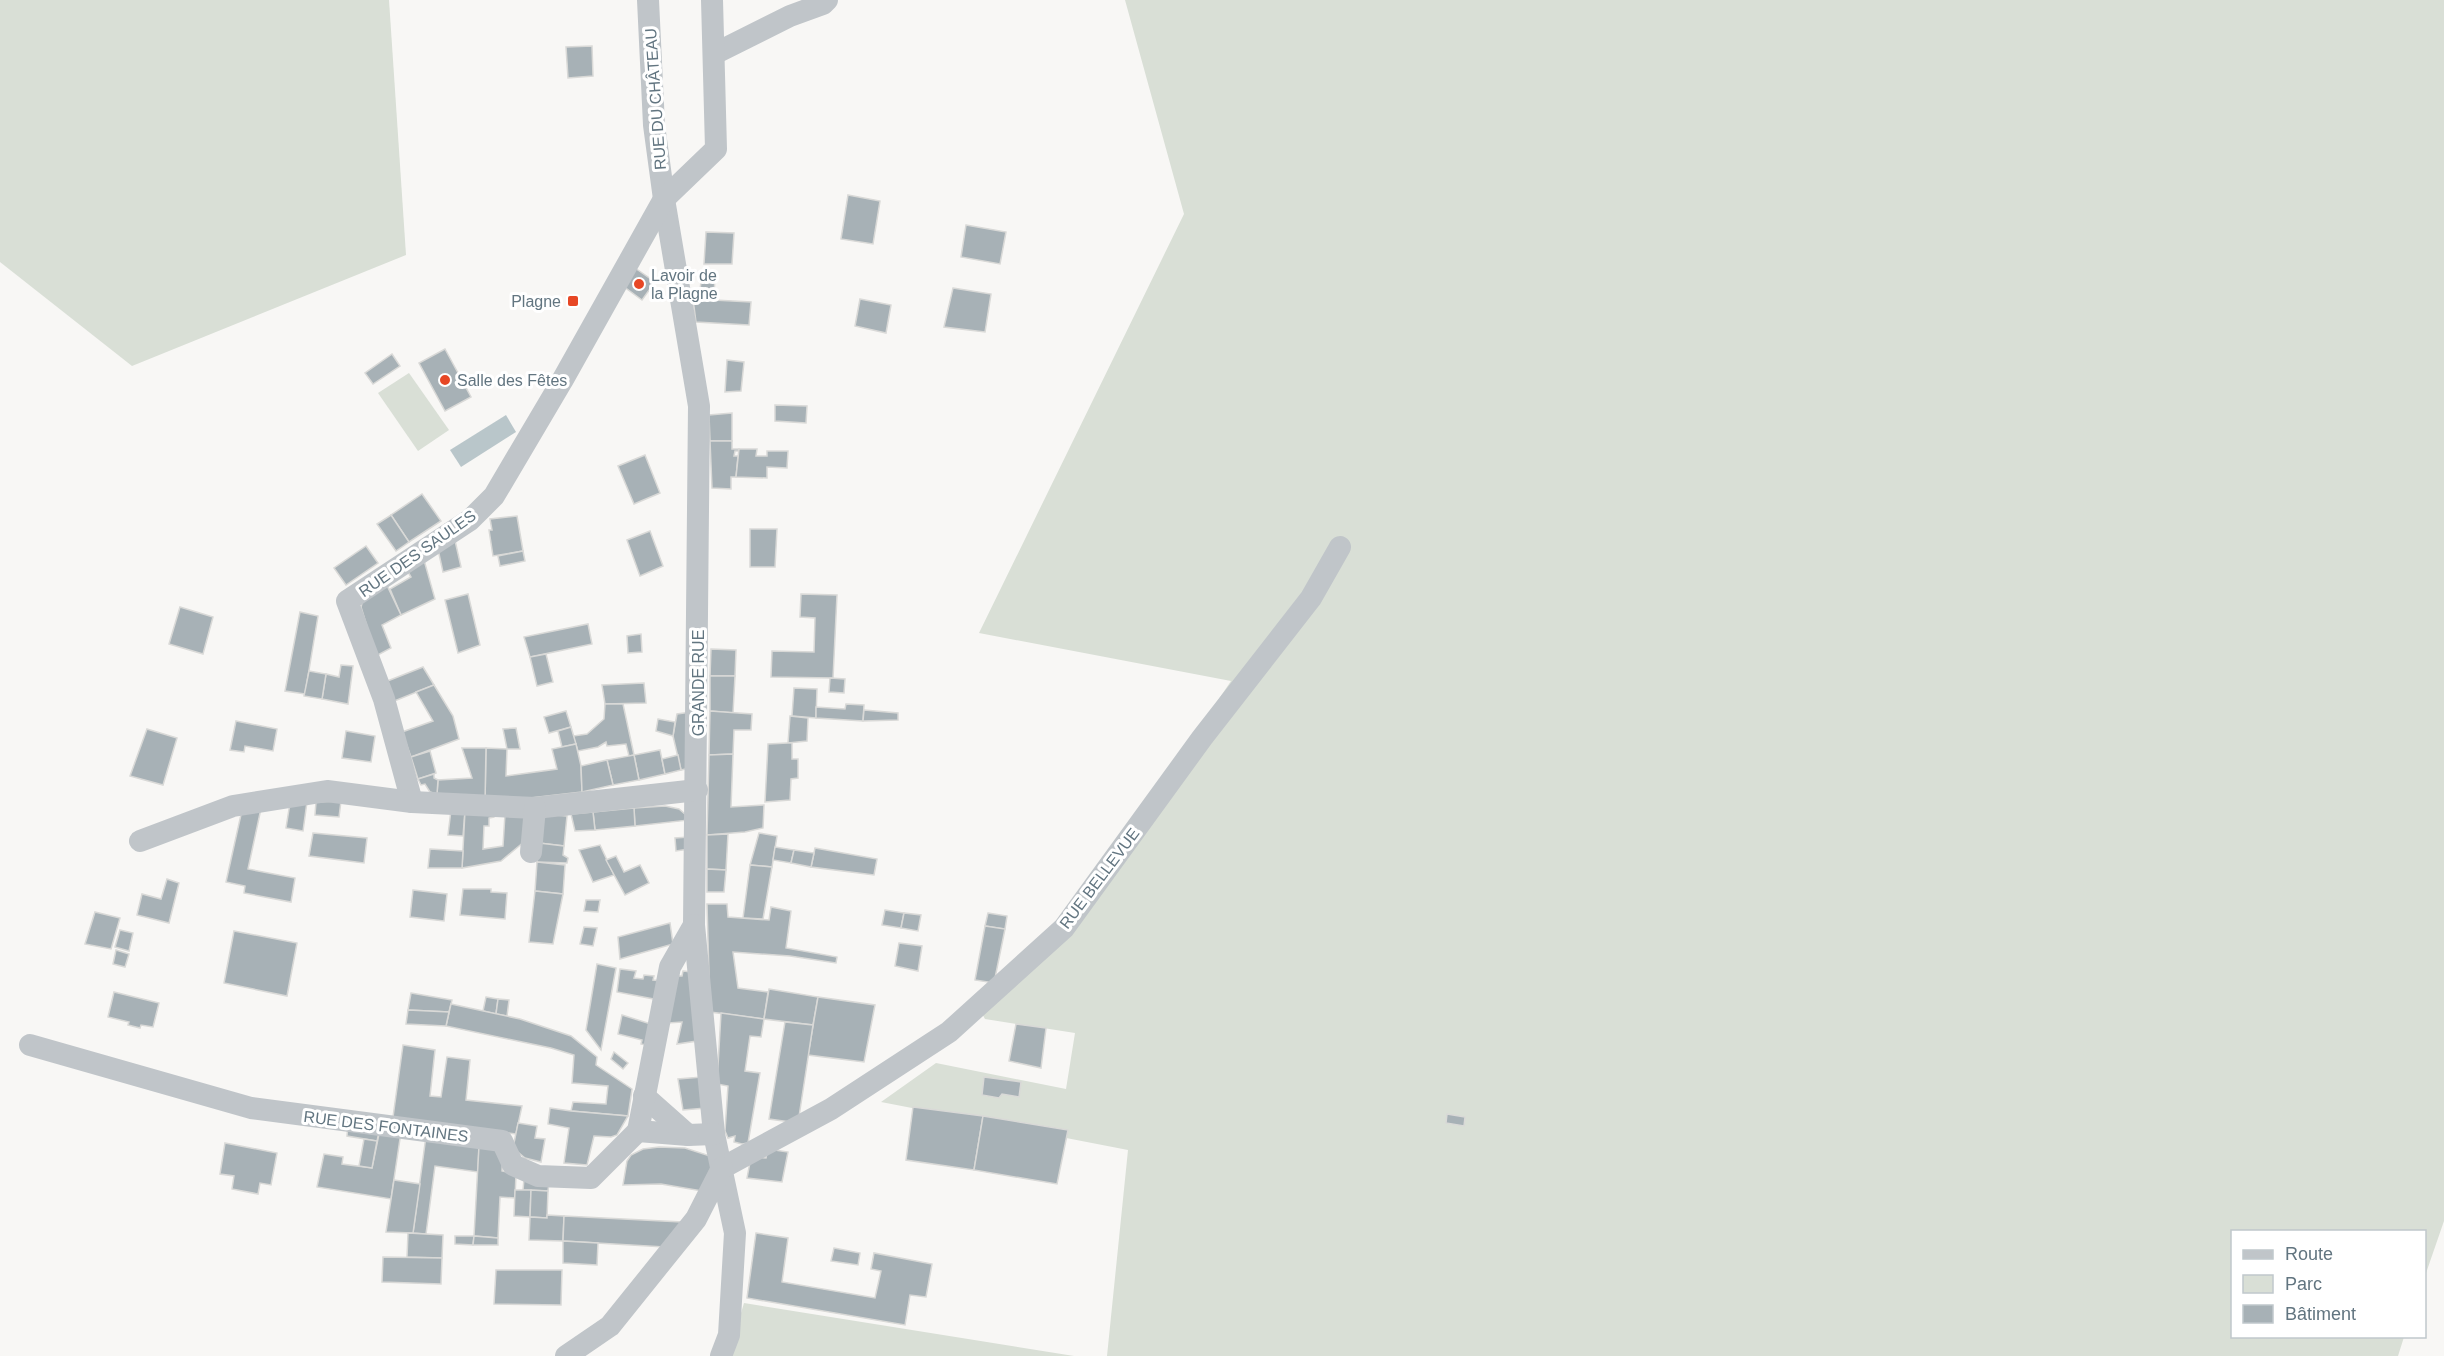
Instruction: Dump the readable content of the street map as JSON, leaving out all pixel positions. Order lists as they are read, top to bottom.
{
  "streets": {
    "street": [
      "RUE DU CHÂTEAU",
      "RUE DES SAULES",
      "GRANDE RUE",
      "RUE BELLEVUE",
      "RUE DES FONTAINES"
    ]
  },
  "crossings": [
    ["RUE DU CHÂTEAU", "RUE DES SAULES"],
    ["RUE DU CHÂTEAU", "GRANDE RUE"],
    ["RUE DES SAULES", "GRANDE RUE"],
    ["GRANDE RUE", "RUE BELLEVUE"]
  ],
  "places": {
    "other": ["Lavoir de la Plagne", "Salle des Fêtes"],
    "transit": ["Plagne"]
  },
  "legend": ["Route", "Parc", "Bâtiment"]
}
